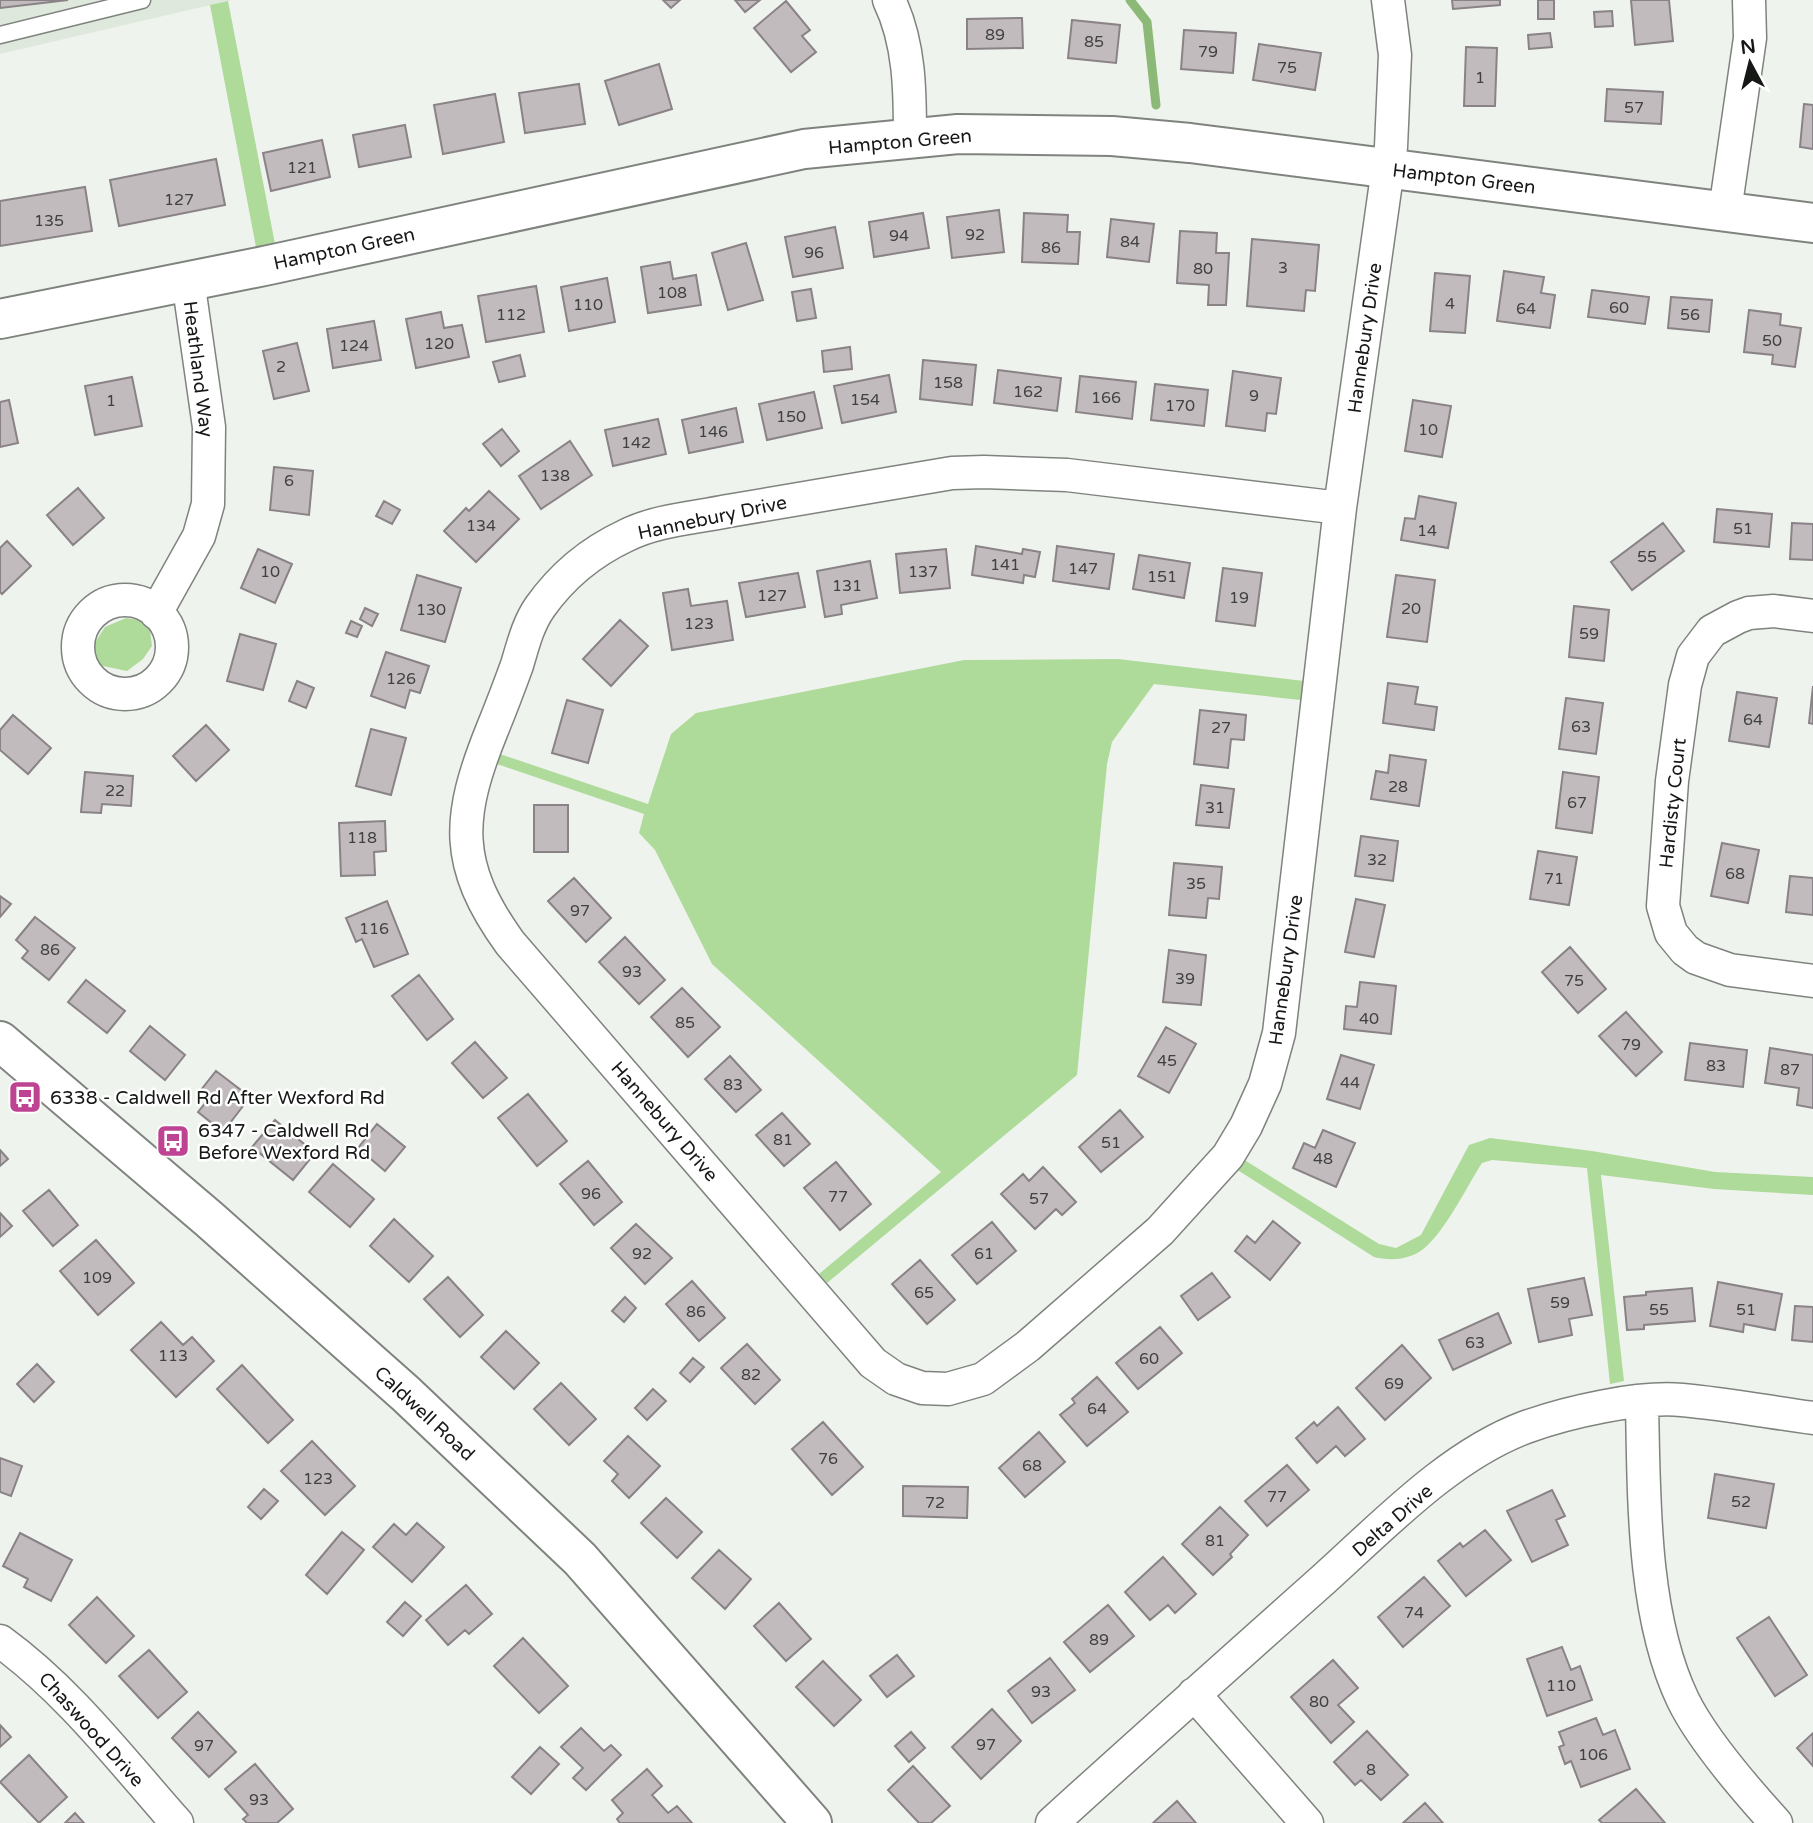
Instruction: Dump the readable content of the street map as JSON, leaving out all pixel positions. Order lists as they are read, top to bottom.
{
  "streets": {
    "street": [
      "Hampton Green",
      "Hannebury Drive",
      "Heathland Way",
      "Hardisty Court",
      "Caldwell Road",
      "Delta Drive",
      "Chaswood Drive"
    ]
  },
  "crossings": [
    ["Hampton Green", "Hannebury Drive"],
    ["Hampton Green", "Heathland Way"]
  ],
  "places": {
    "bus stop": ["6338 - Caldwell Rd After Wexford Rd", "6347 - Caldwell Rd Before Wexford Rd"]
  },
  "house_numbers": [
    "89",
    "85",
    "79",
    "75",
    "1",
    "57",
    "121",
    "127",
    "135",
    "92",
    "94",
    "84",
    "86",
    "96",
    "3",
    "80",
    "108",
    "4",
    "110",
    "60",
    "64",
    "112",
    "56",
    "50",
    "120",
    "124",
    "2",
    "158",
    "162",
    "9",
    "166",
    "154",
    "1",
    "170",
    "150",
    "10",
    "146",
    "142",
    "138",
    "6",
    "134",
    "51",
    "14",
    "55",
    "141",
    "147",
    "10",
    "137",
    "151",
    "131",
    "127",
    "19",
    "20",
    "130",
    "123",
    "59",
    "126",
    "64",
    "63",
    "27",
    "28",
    "22",
    "67",
    "31",
    "118",
    "32",
    "68",
    "71",
    "35",
    "97",
    "116",
    "86",
    "93",
    "39",
    "75",
    "40",
    "85",
    "79",
    "45",
    "83",
    "87",
    "44",
    "83",
    "81",
    "51",
    "48",
    "96",
    "77",
    "57",
    "92",
    "61",
    "109",
    "65",
    "59",
    "55",
    "51",
    "86",
    "63",
    "113",
    "60",
    "82",
    "69",
    "64",
    "76",
    "68",
    "123",
    "77",
    "52",
    "72",
    "81",
    "74",
    "89",
    "110",
    "93",
    "80",
    "97",
    "97",
    "106",
    "8",
    "93"
  ],
  "north": "top"
}
